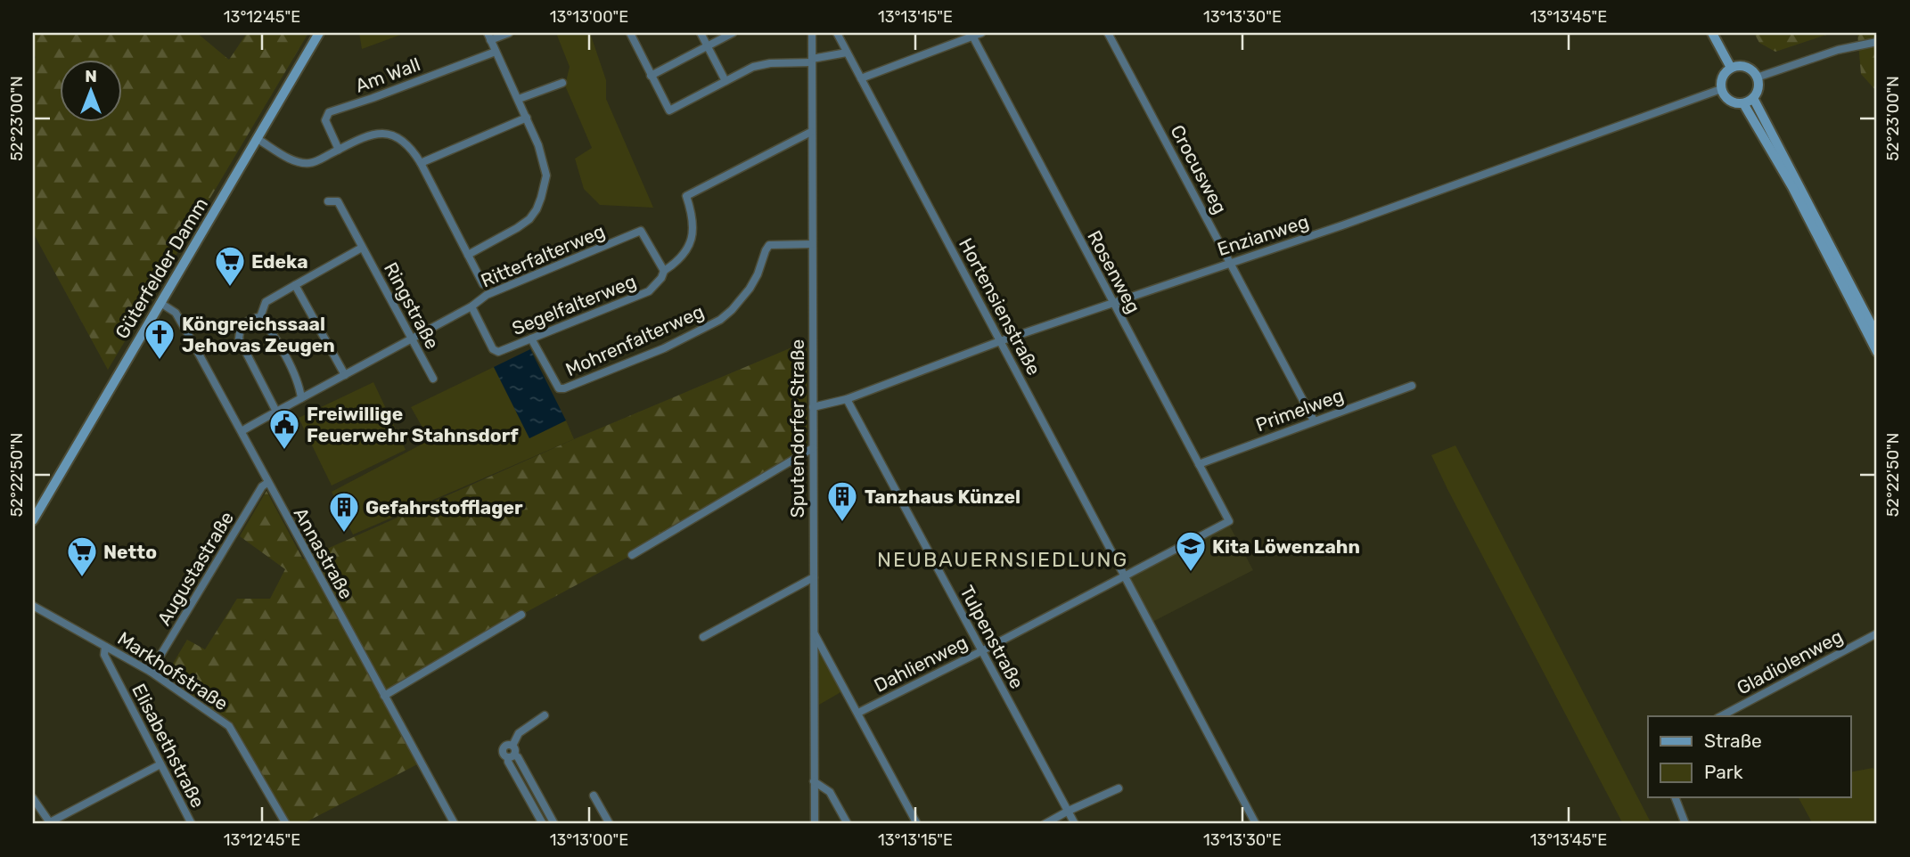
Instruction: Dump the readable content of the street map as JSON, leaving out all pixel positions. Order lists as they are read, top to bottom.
{
  "streets": {
    "main road": ["Güterfelder Damm"],
    "street": [
      "Am Wall",
      "Crocusweg",
      "Enzianweg",
      "Ritterfalterweg",
      "Rosenweg",
      "Segelfalterweg",
      "Ringstraße",
      "Hortensienstraße",
      "Mohrenfalterweg",
      "Primelweg",
      "Sputendorfer Straße",
      "Annastraße",
      "Augustastraße",
      "Tulpenstraße",
      "Gladiolenweg",
      "Dahlienweg",
      "Markhofstraße",
      "Elisabethstraße"
    ]
  },
  "crossings": [
    ["Crocusweg", "Enzianweg"],
    ["Crocusweg", "Primelweg"],
    ["Enzianweg", "Rosenweg"],
    ["Enzianweg", "Hortensienstraße"],
    ["Enzianweg", "Sputendorfer Straße"],
    ["Enzianweg", "Tulpenstraße"],
    ["Ritterfalterweg", "Segelfalterweg"],
    ["Ritterfalterweg", "Ringstraße"],
    ["Ritterfalterweg", "Annastraße"],
    ["Güterfelder Damm", "Annastraße"],
    ["Rosenweg", "Primelweg"],
    ["Rosenweg", "Dahlienweg"],
    ["Segelfalterweg", "Mohrenfalterweg"],
    ["Segelfalterweg", "Sputendorfer Straße"],
    ["Hortensienstraße", "Dahlienweg"],
    ["Mohrenfalterweg", "Sputendorfer Straße"],
    ["Annastraße", "Augustastraße"],
    ["Augustastraße", "Markhofstraße"],
    ["Tulpenstraße", "Dahlienweg"],
    ["Markhofstraße", "Elisabethstraße"]
  ],
  "districts": ["NEUBAUERNSIEDLUNG"],
  "places": {
    "supermarket": ["Edeka", "Netto"],
    "church": ["Köngreichssaal Jehovas Zeugen"],
    "public building": ["Freiwillige Feuerwehr Stahnsdorf"],
    "building": ["Tanzhaus Künzel", "Gefahrstofflager"],
    "school or university": ["Kita Löwenzahn"]
  },
  "legend": ["Straße", "Park"],
  "north": "top",
  "coordinates": [
    "13°12'45\"E",
    "13°13'00\"E",
    "13°13'15\"E",
    "13°13'30\"E",
    "13°13'45\"E",
    "52°23'00\"N",
    "52°22'50\"N"
  ]
}
